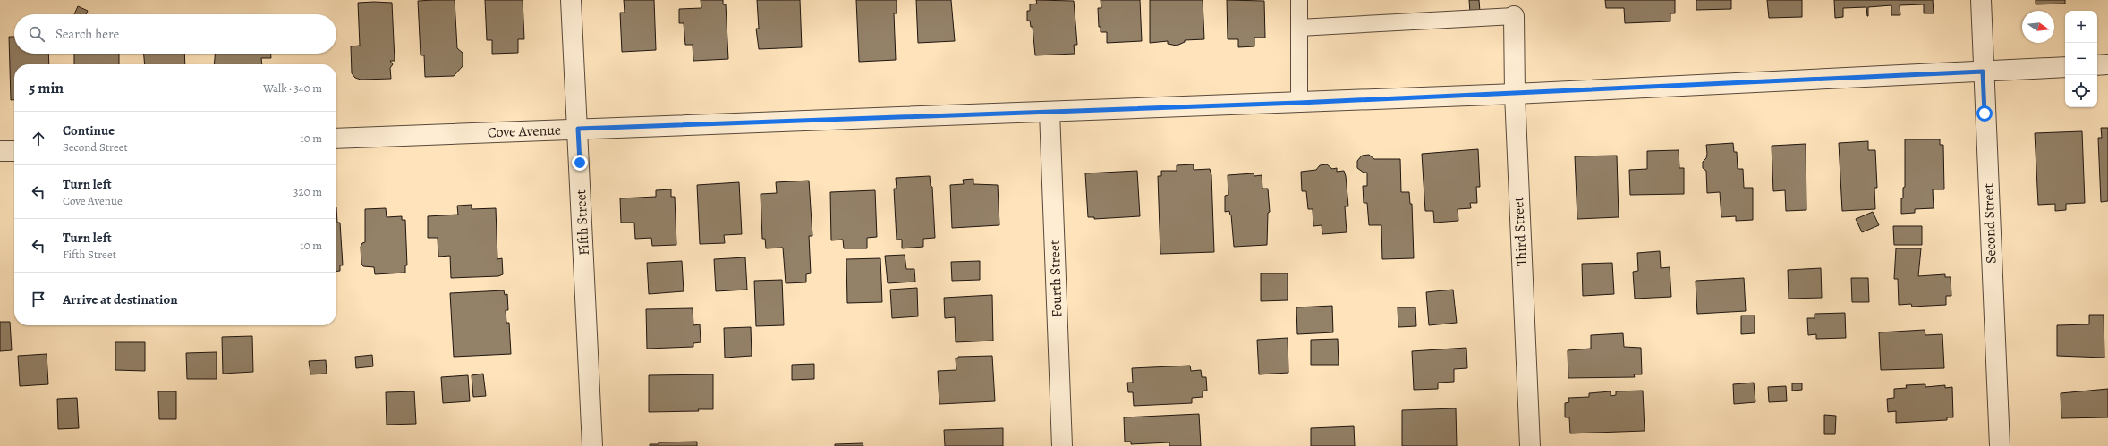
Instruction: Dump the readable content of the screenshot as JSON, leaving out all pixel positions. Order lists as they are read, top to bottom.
{
  "streets": {
    "street": [
      "Cove Avenue",
      "Fifth Street",
      "Second Street",
      "Third Street",
      "Fourth Street"
    ]
  },
  "crossings": [
    ["Cove Avenue", "Fifth Street"],
    ["Cove Avenue", "Second Street"],
    ["Cove Avenue", "Third Street"],
    ["Cove Avenue", "Fourth Street"]
  ],
  "north": "right",
  "page": {
    "map_buttons": ["+", "−"],
    "search": "Search here",
    "heading": ["5 min", "Walk · 340 m"],
    "list": [
      ["Continue", "Second Street", "10 m"],
      ["Turn left", "Cove Avenue", "320 m"],
      ["Turn left", "Fifth Street", "10 m"],
      "Arrive at destination"
    ]
  }
}
